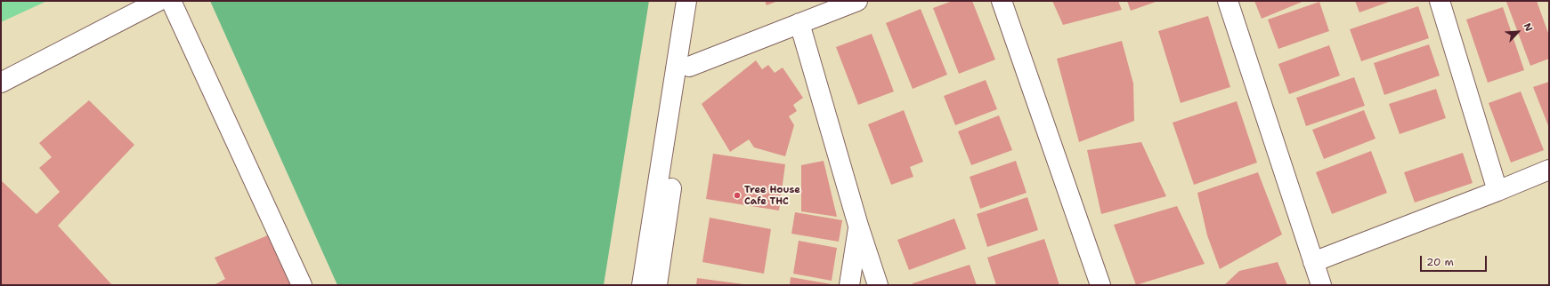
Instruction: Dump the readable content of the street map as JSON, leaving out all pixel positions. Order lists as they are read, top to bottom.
{
  "places": ["Tree House Cafe THC"],
  "scale_bar": "20 m",
  "north": "top right"
}
